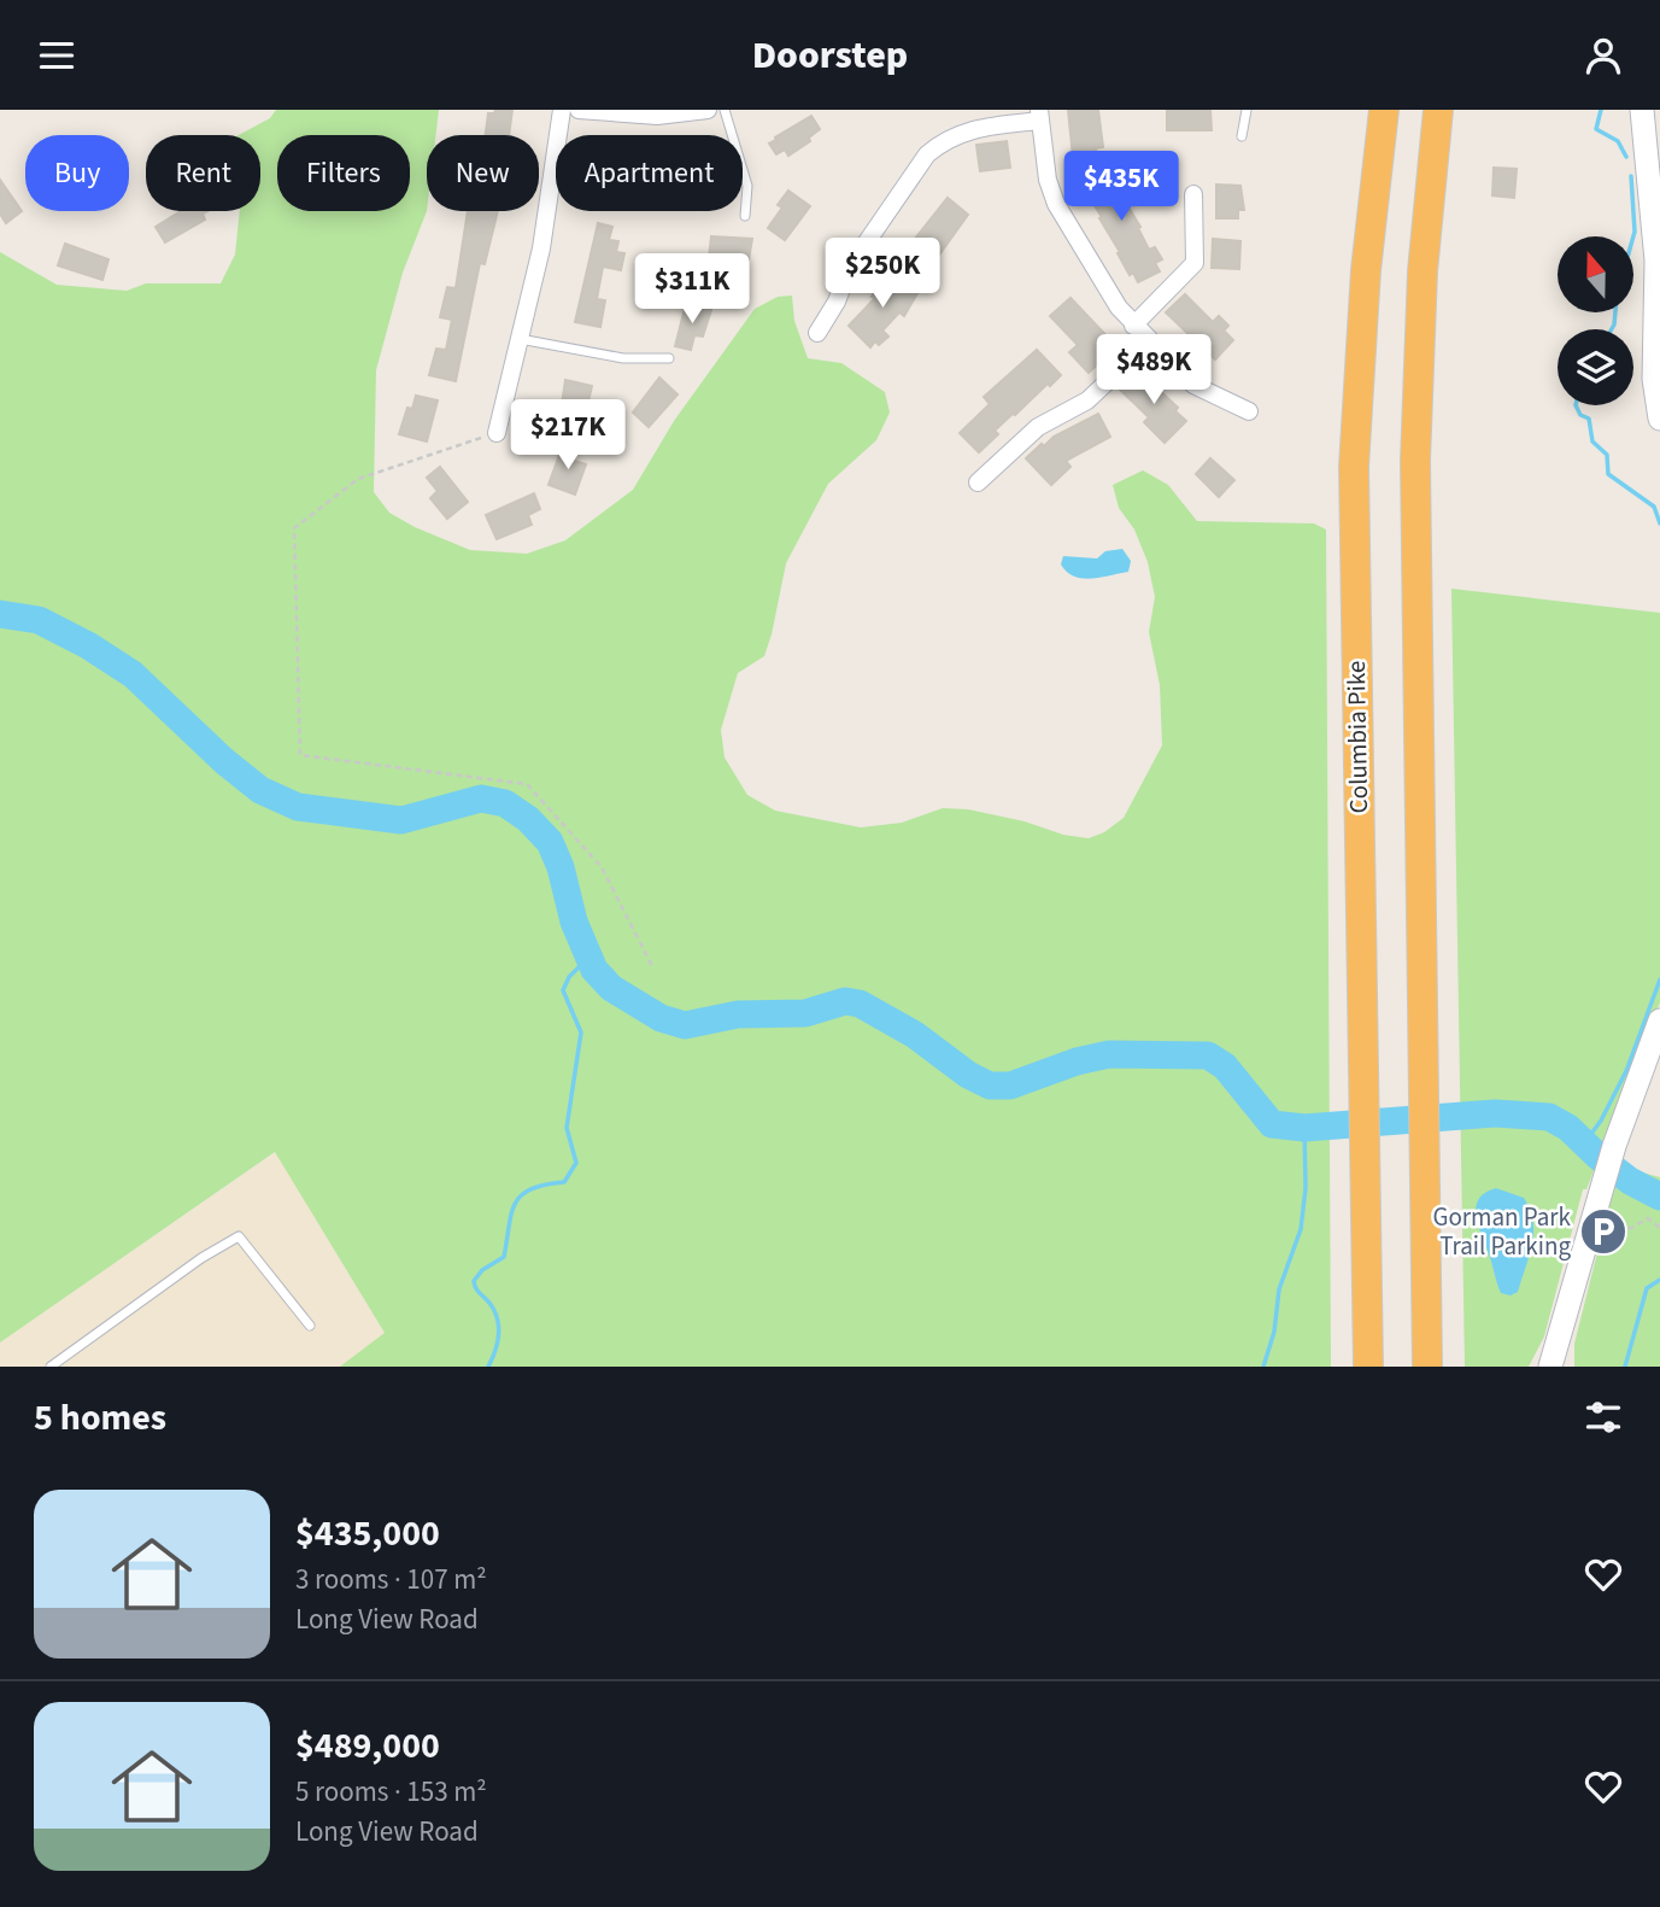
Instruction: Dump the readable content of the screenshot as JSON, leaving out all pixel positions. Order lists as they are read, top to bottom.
{
  "streets": {
    "highway": ["Columbia Pike"]
  },
  "places": {
    "parking": ["Gorman Park Trail Parking"]
  },
  "north": "top",
  "page": {
    "header": "Doorstep",
    "chip": [
      "Buy",
      "Rent",
      "Filters",
      "New",
      "Apartment"
    ],
    "price": [
      "$435K",
      "$250K",
      "$311K",
      "$489K",
      "$217K"
    ],
    "heading": "5 homes",
    "list": [
      {
        "name": "$435,000",
        "note": "3 rooms · 107 m² · Long View Road"
      },
      {
        "name": "$489,000",
        "note": "5 rooms · 153 m² · Long View Road"
      }
    ]
  }
}
